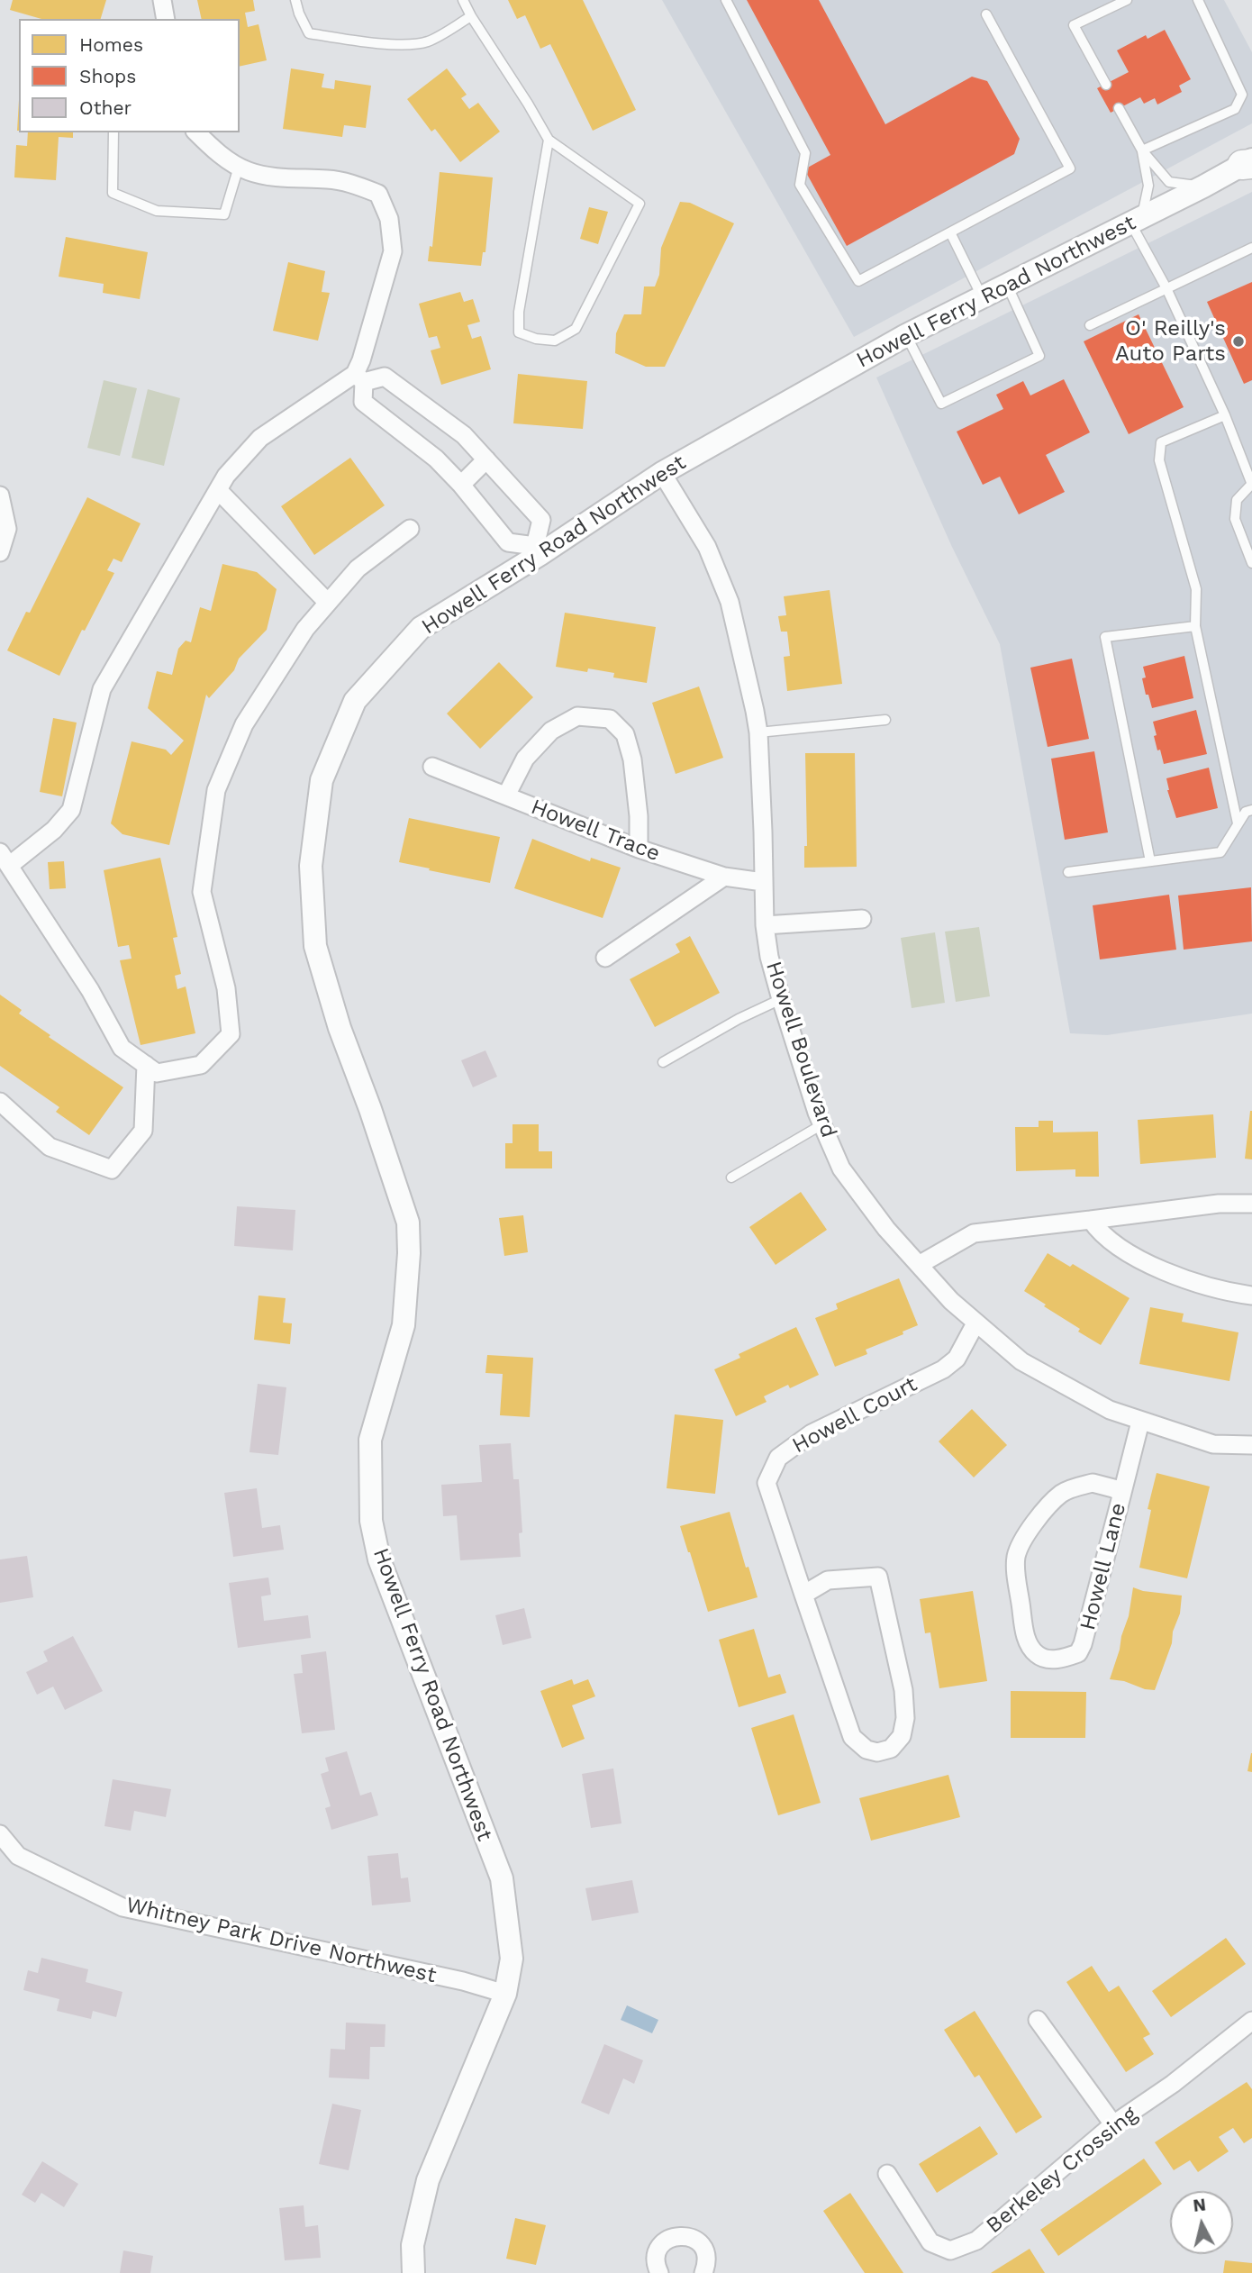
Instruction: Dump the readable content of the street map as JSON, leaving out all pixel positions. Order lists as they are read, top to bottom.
{
  "streets": {
    "street": [
      "Howell Ferry Road Northwest",
      "Howell Trace",
      "Howell Boulevard",
      "Howell Court",
      "Howell Lane",
      "Whitney Park Drive Northwest",
      "Berkeley Crossing"
    ]
  },
  "crossings": [
    ["Howell Ferry Road Northwest", "Howell Boulevard"],
    ["Howell Ferry Road Northwest", "Whitney Park Drive Northwest"],
    ["Howell Trace", "Howell Boulevard"],
    ["Howell Boulevard", "Howell Court"],
    ["Howell Boulevard", "Howell Lane"]
  ],
  "places": ["O' Reilly's Auto Parts"],
  "legend": ["Homes", "Shops", "Other"],
  "north": "top"
}
